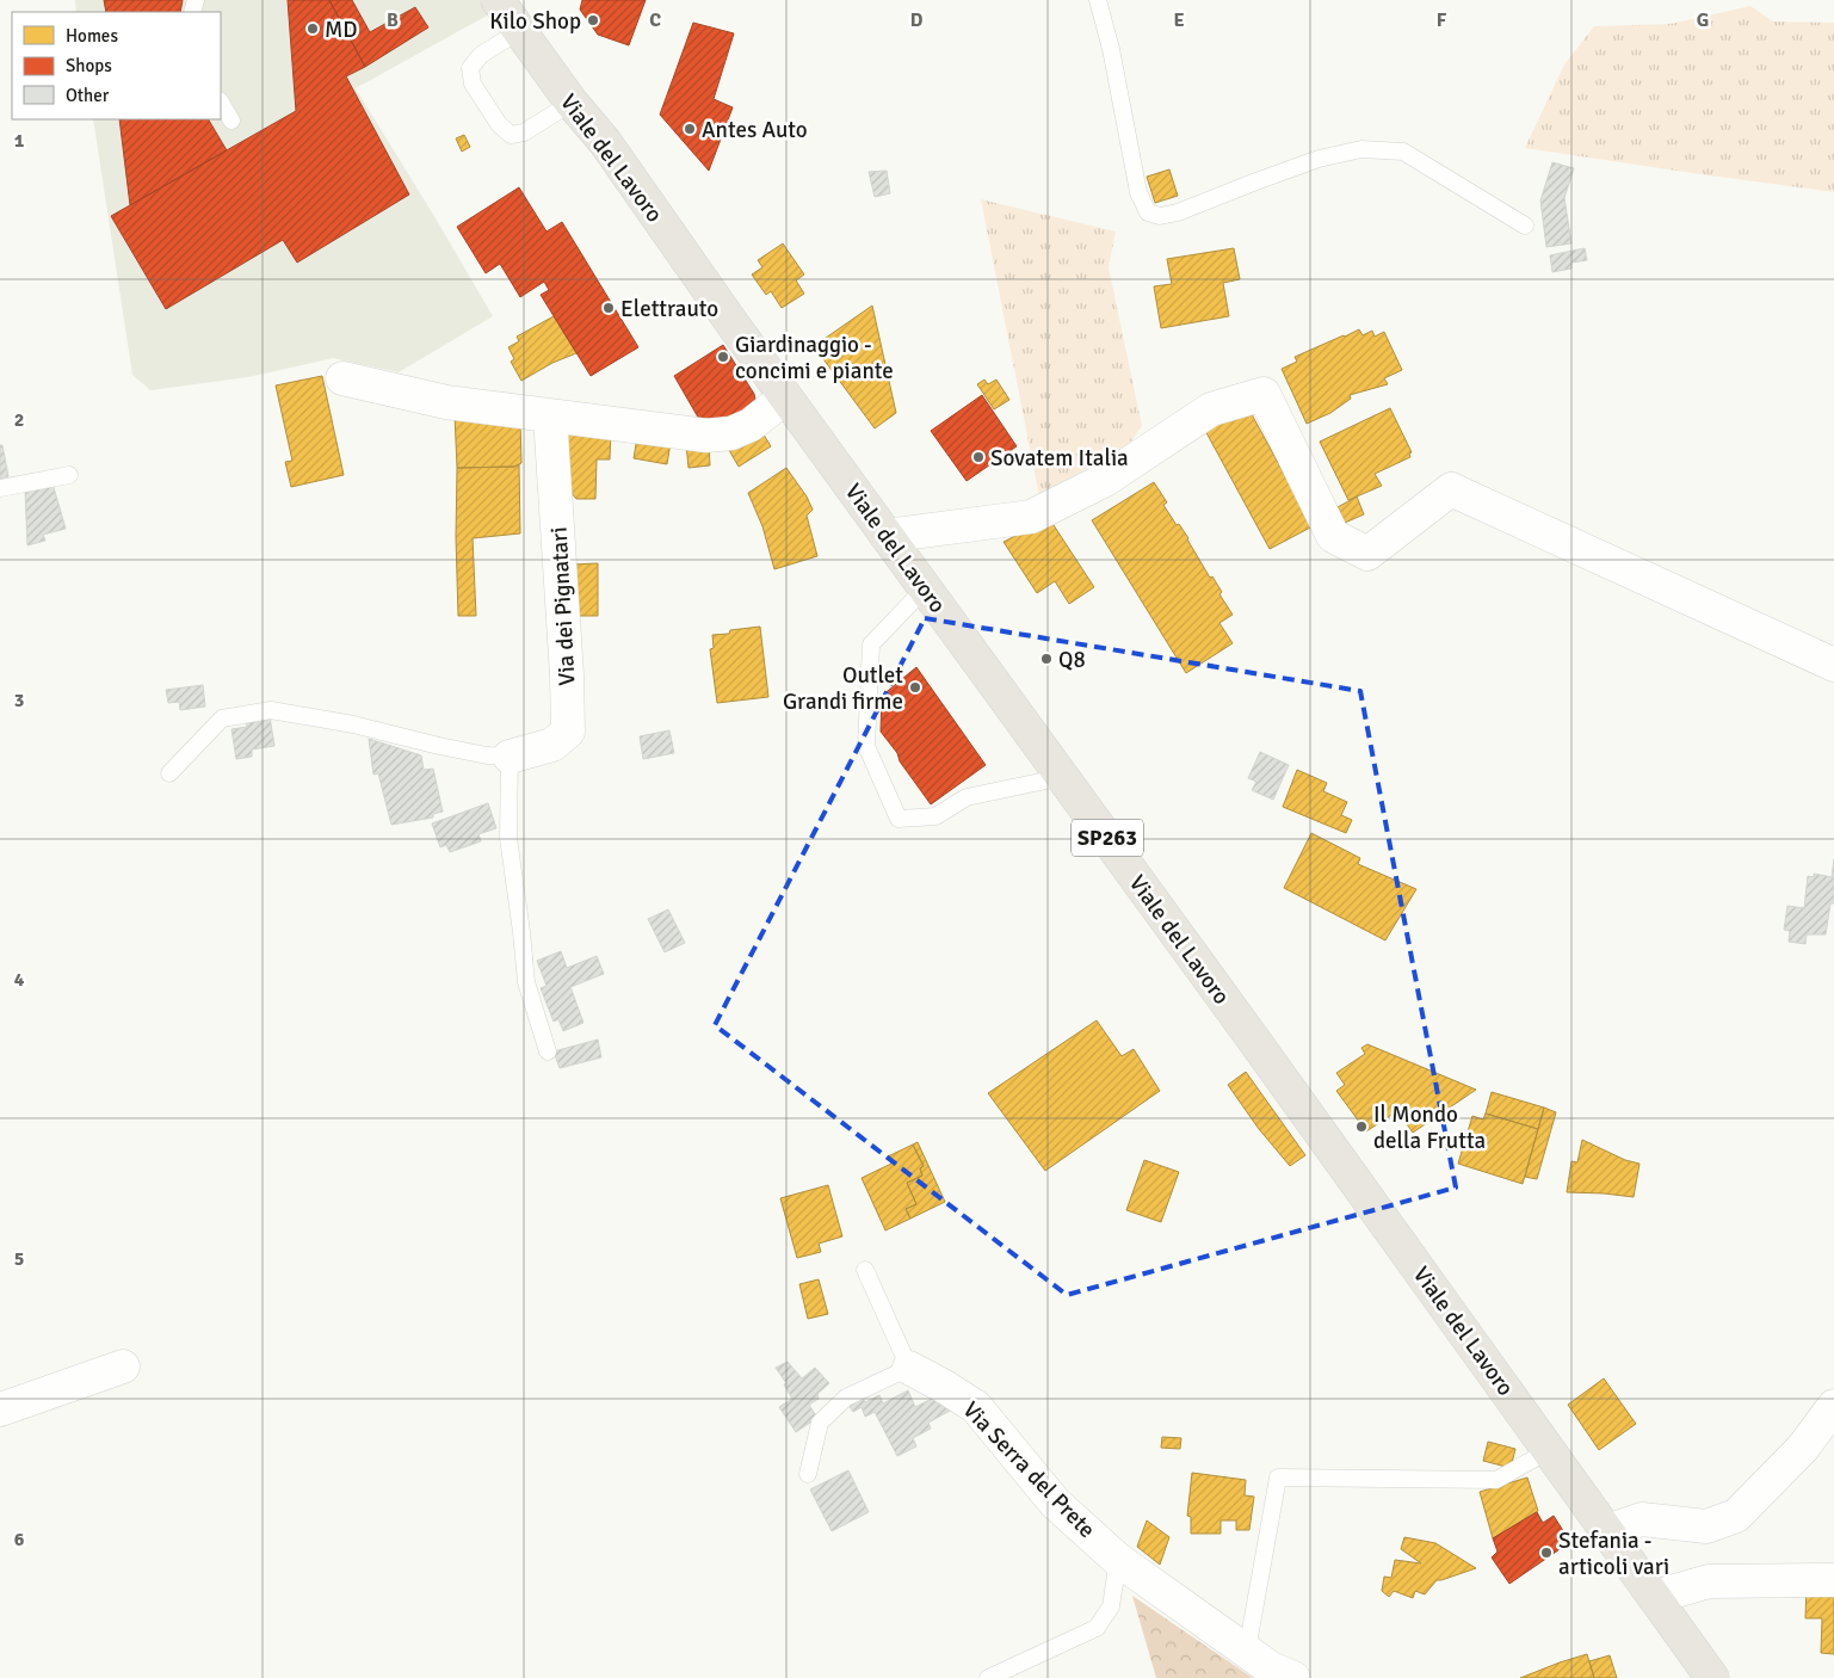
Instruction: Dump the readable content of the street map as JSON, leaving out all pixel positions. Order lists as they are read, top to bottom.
{
  "streets": {
    "main road": ["Viale del Lavoro", "SP263"],
    "street": ["Via dei Pignatari", "Via Serra del Prete"]
  },
  "places": [
    "Kilo Shop",
    "MD",
    "Antes Auto",
    "Elettrauto",
    "Giardinaggio - concimi e piante",
    "Sovatem Italia",
    "Q8",
    "Outlet Grandi firme",
    "Il Mondo della Frutta",
    "Stefania - articoli vari"
  ],
  "legend": ["Homes", "Shops", "Other"],
  "grid": {
    "columns": [
      "B",
      "C",
      "D",
      "E",
      "F",
      "G"
    ],
    "rows": [
      "1",
      "2",
      "3",
      "4",
      "5",
      "6"
    ]
  }
}
